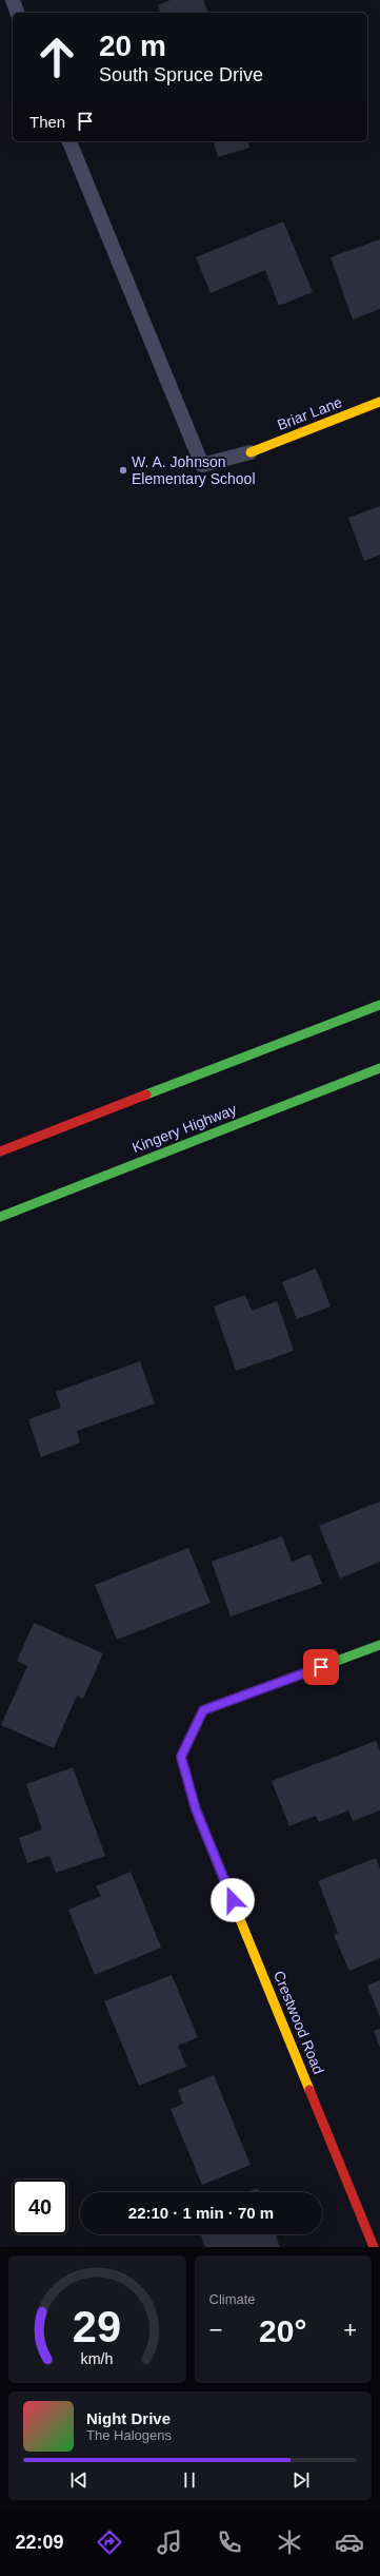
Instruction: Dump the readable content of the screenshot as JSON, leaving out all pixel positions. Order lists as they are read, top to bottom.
{
  "streets": {
    "main road": ["Briar Lane", "Kingery Highway", "Crestwood Road"]
  },
  "places": ["W. A. Johnson Elementary School"],
  "page": {
    "turn": ["20 m", "South Spruce Drive"],
    "then": "Then",
    "limit": "40",
    "trip": "22:10 · 1 min · 70 m",
    "tile": "Climate",
    "heat": ["−", "20°", "+"],
    "song": ["Night Drive", "The Halogens"],
    "tabs": "22:09",
    "gauge": ["29", "km/h"]
  }
}
